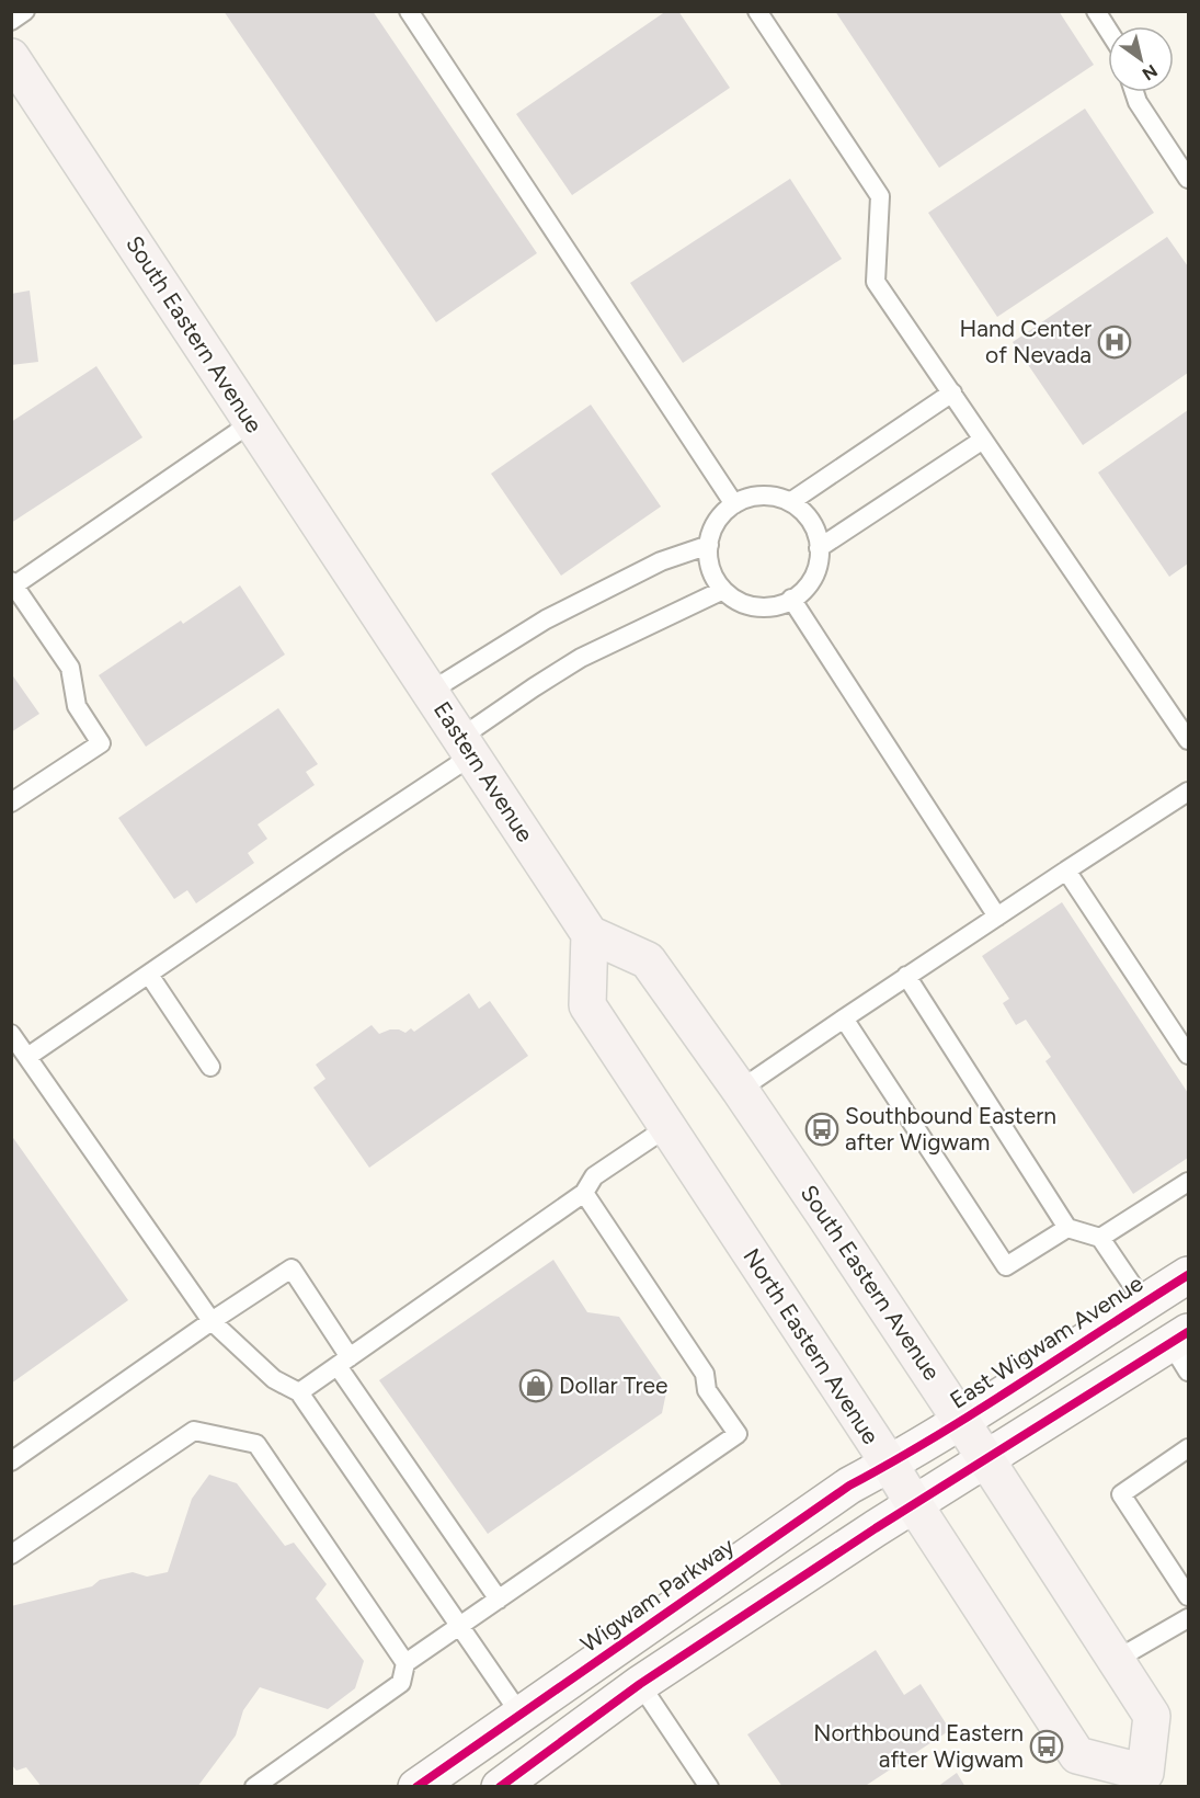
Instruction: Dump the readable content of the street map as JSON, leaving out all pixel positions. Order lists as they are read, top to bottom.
{
  "streets": {
    "main road": [
      "South Eastern Avenue",
      "Eastern Avenue",
      "East Wigwam Avenue",
      "North Eastern Avenue",
      "Wigwam Parkway"
    ]
  },
  "crossings": [
    ["South Eastern Avenue", "Eastern Avenue"],
    ["South Eastern Avenue", "East Wigwam Avenue"],
    ["South Eastern Avenue", "North Eastern Avenue"],
    ["Eastern Avenue", "North Eastern Avenue"],
    ["East Wigwam Avenue", "Wigwam Parkway"],
    ["North Eastern Avenue", "Wigwam Parkway"]
  ],
  "places": {
    "hospital": ["Hand Center of Nevada"],
    "bus stop": ["Southbound Eastern after Wigwam", "Northbound Eastern after Wigwam"],
    "shop": ["Dollar Tree"]
  },
  "north": "bottom right"
}
